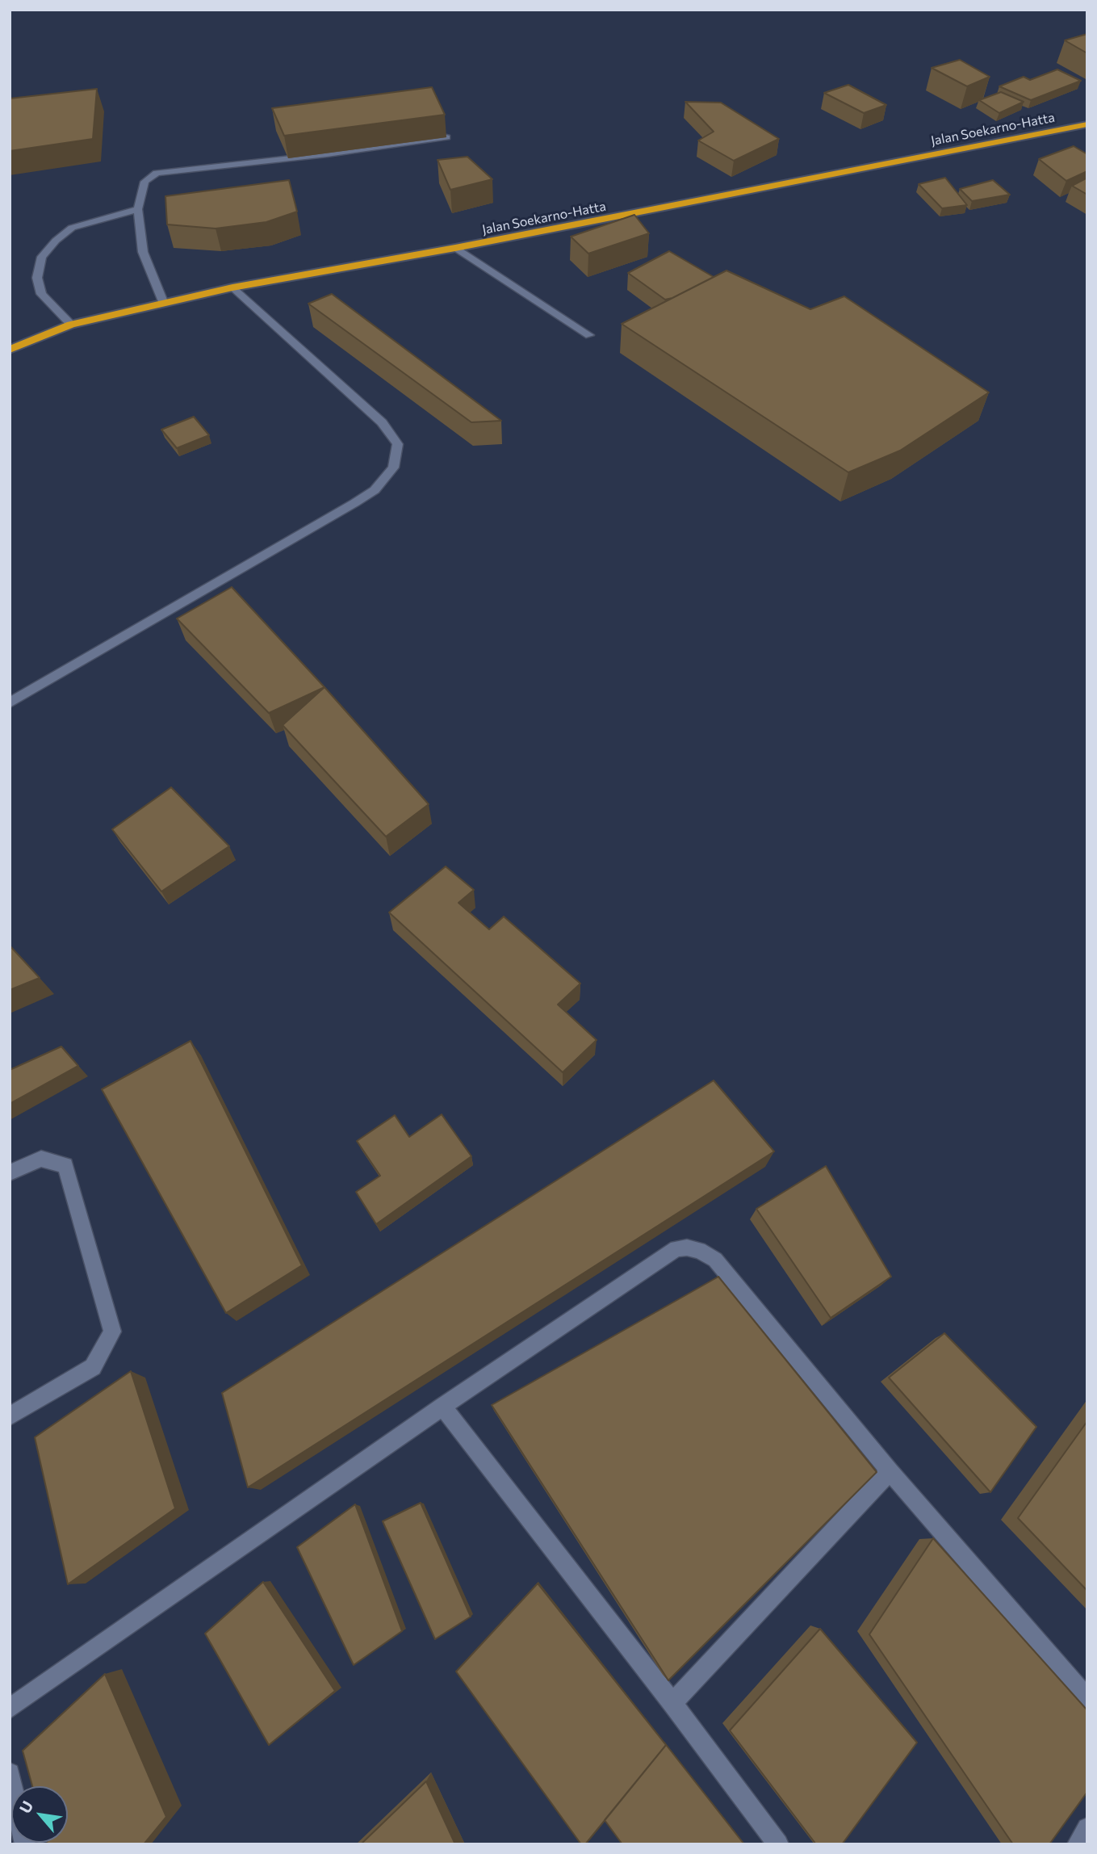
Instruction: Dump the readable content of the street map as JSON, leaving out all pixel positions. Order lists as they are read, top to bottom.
{
  "streets": {
    "highway": ["Jalan Soekarno-Hatta"]
  },
  "north": "top left"
}
